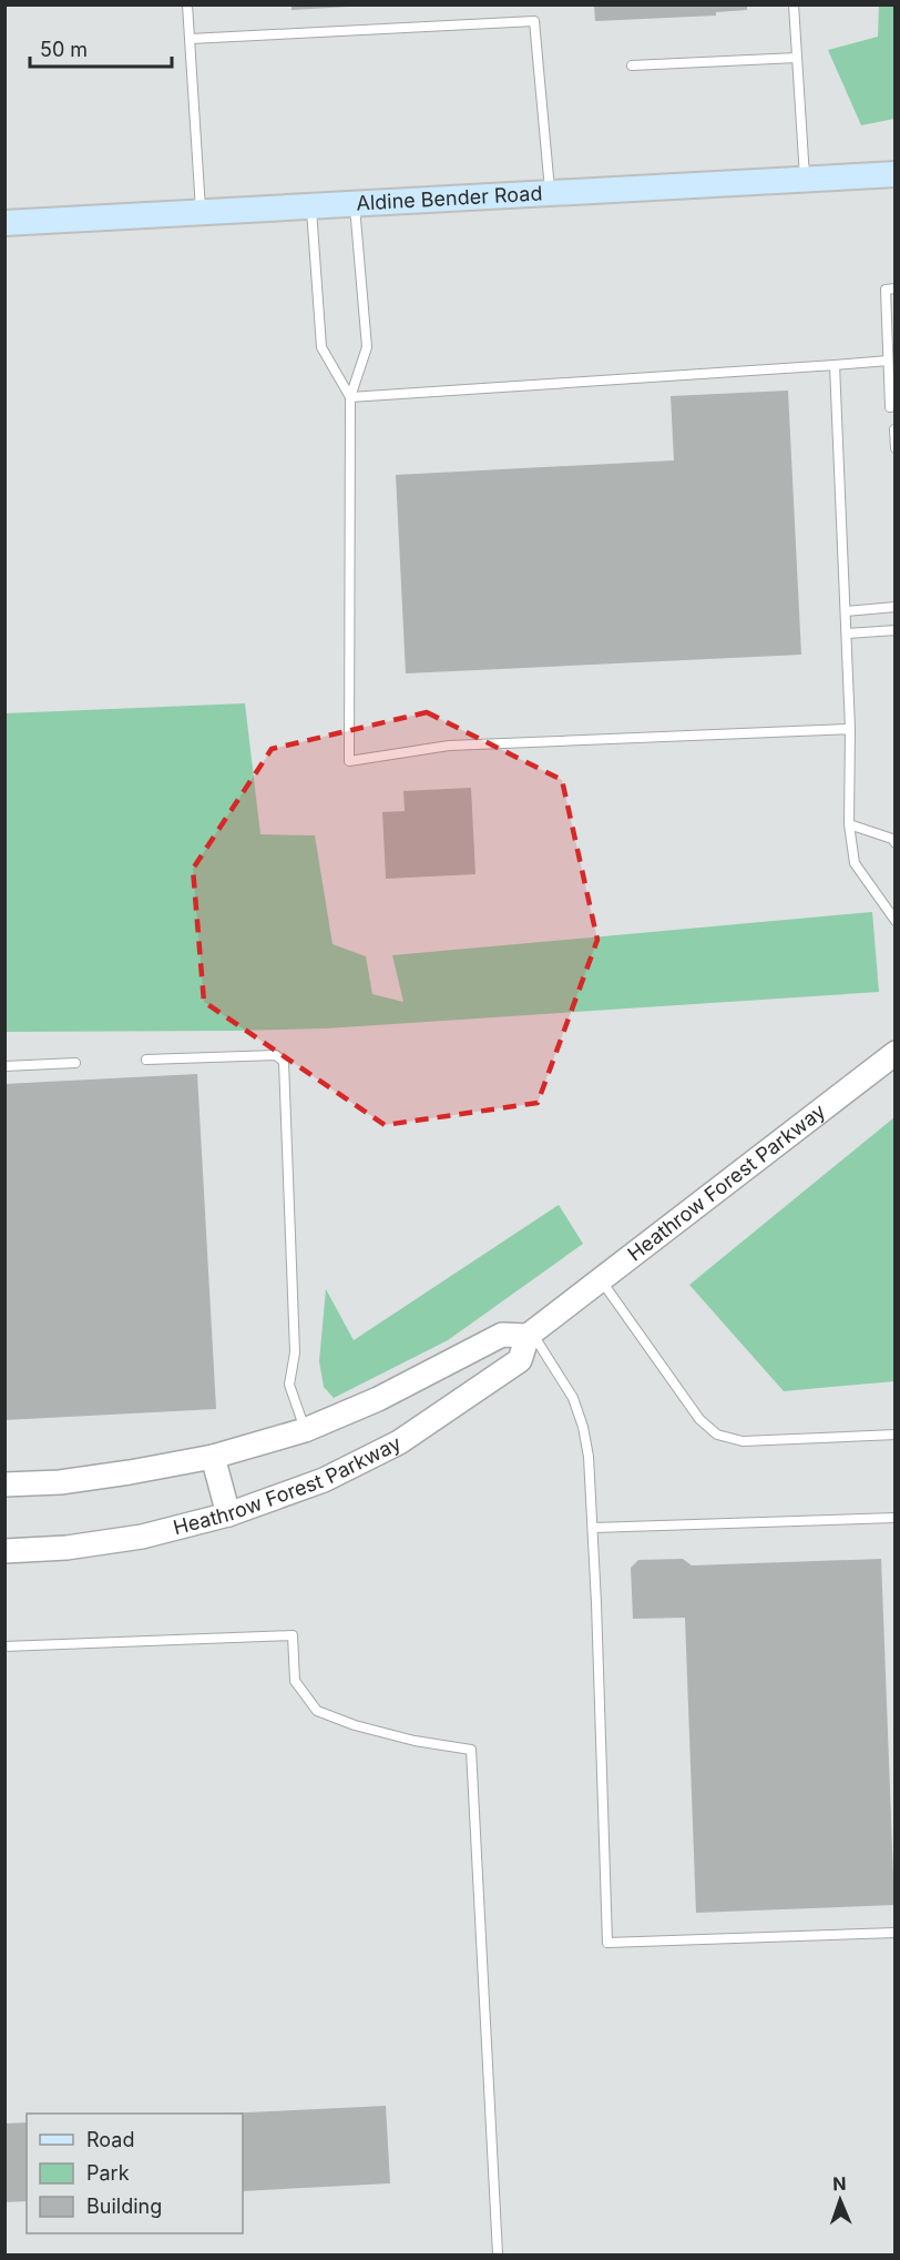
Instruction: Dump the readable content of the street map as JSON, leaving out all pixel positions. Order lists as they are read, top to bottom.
{
  "streets": {
    "main road": ["Aldine Bender Road"],
    "street": ["Heathrow Forest Parkway"]
  },
  "legend": ["Road", "Park", "Building"],
  "scale_bar": "50 m",
  "north": "top"
}
